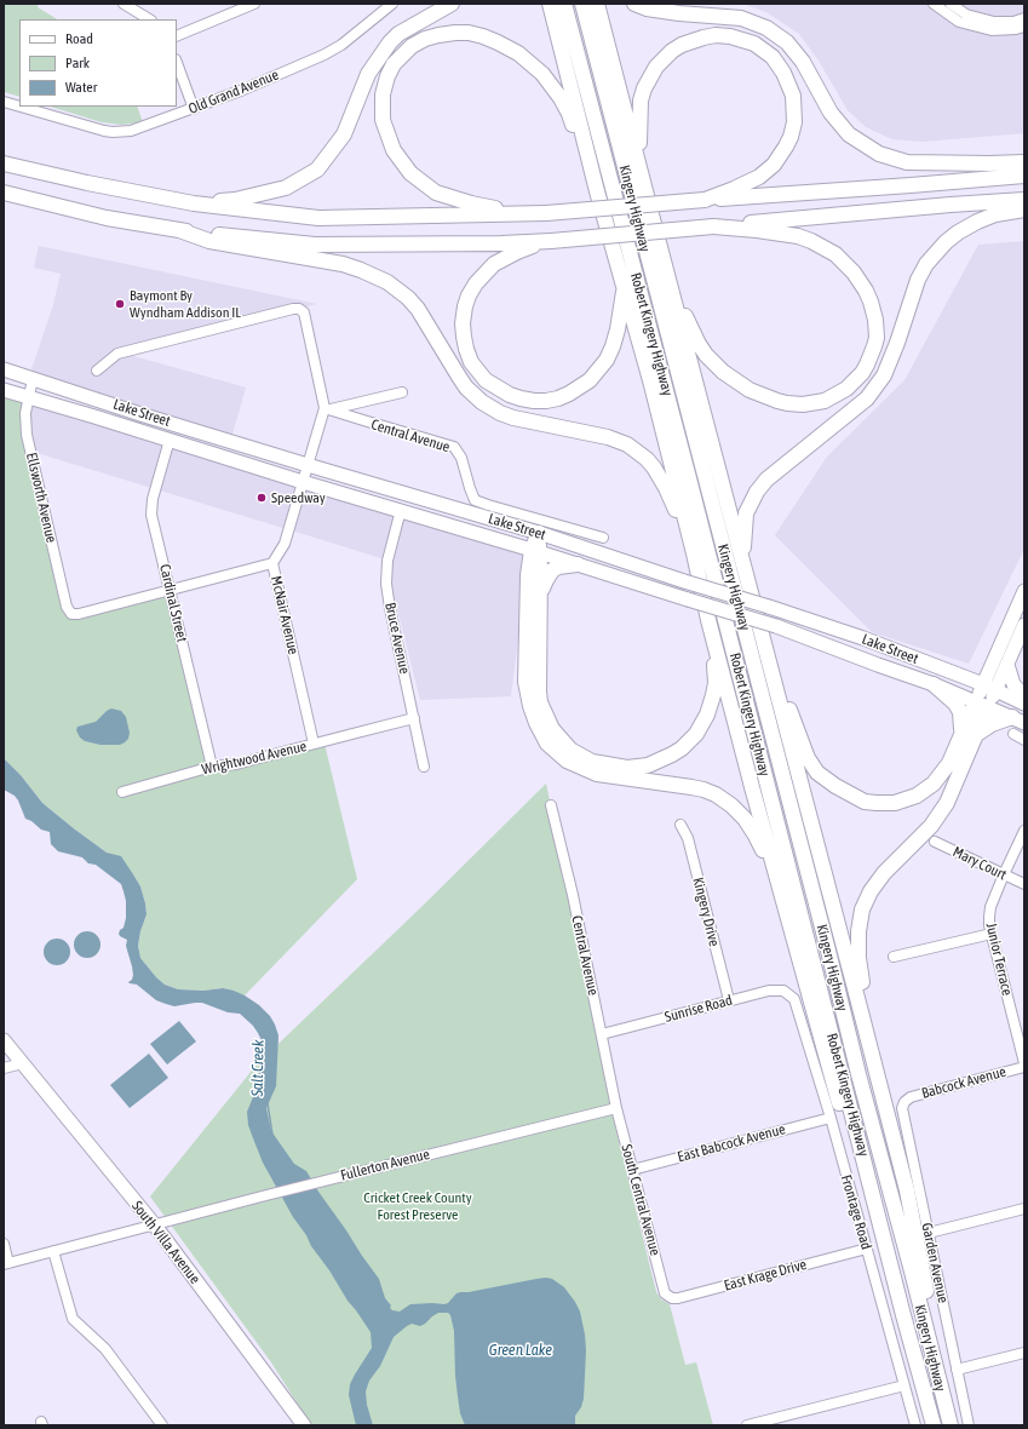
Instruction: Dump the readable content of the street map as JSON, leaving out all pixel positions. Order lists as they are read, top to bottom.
{
  "streets": {
    "highway": ["Kingery Highway", "Robert Kingery Highway"],
    "main road": ["Lake Street", "South Villa Avenue"],
    "street": [
      "Old Grand Avenue",
      "Central Avenue",
      "Ellsworth Avenue",
      "Cardinal Street",
      "McNair Avenue",
      "Bruce Avenue",
      "Wrightwood Avenue",
      "Mary Court",
      "Kingery Drive",
      "Junior Terrace",
      "Sunrise Road",
      "Babcock Avenue",
      "East Babcock Avenue",
      "Fullerton Avenue",
      "South Central Avenue",
      "Frontage Road",
      "Garden Avenue",
      "East Krage Drive"
    ]
  },
  "crossings": [
    ["Lake Street", "Ellsworth Avenue"],
    ["Lake Street", "Cardinal Street"],
    ["Lake Street", "McNair Avenue"],
    ["Lake Street", "Bruce Avenue"],
    ["Central Avenue", "McNair Avenue"],
    ["Central Avenue", "Sunrise Road"],
    ["Central Avenue", "Fullerton Avenue"],
    ["Central Avenue", "South Central Avenue"],
    ["Ellsworth Avenue", "Cardinal Street"],
    ["Cardinal Street", "Wrightwood Avenue"],
    ["McNair Avenue", "Wrightwood Avenue"],
    ["Bruce Avenue", "Wrightwood Avenue"],
    ["Mary Court", "Junior Terrace"],
    ["Kingery Drive", "Sunrise Road"],
    ["Sunrise Road", "Frontage Road"],
    ["Babcock Avenue", "Garden Avenue"],
    ["East Babcock Avenue", "South Central Avenue"],
    ["East Babcock Avenue", "Frontage Road"],
    ["Fullerton Avenue", "South Central Avenue"],
    ["Fullerton Avenue", "South Villa Avenue"],
    ["South Central Avenue", "East Krage Drive"],
    ["Frontage Road", "East Krage Drive"]
  ],
  "water": ["Salt Creek", "Green Lake"],
  "parks": ["Cricket Creek County Forest Preserve"],
  "places": ["Baymont By Wyndham Addison IL", "Speedway"],
  "legend": ["Road", "Park", "Water"]
}
